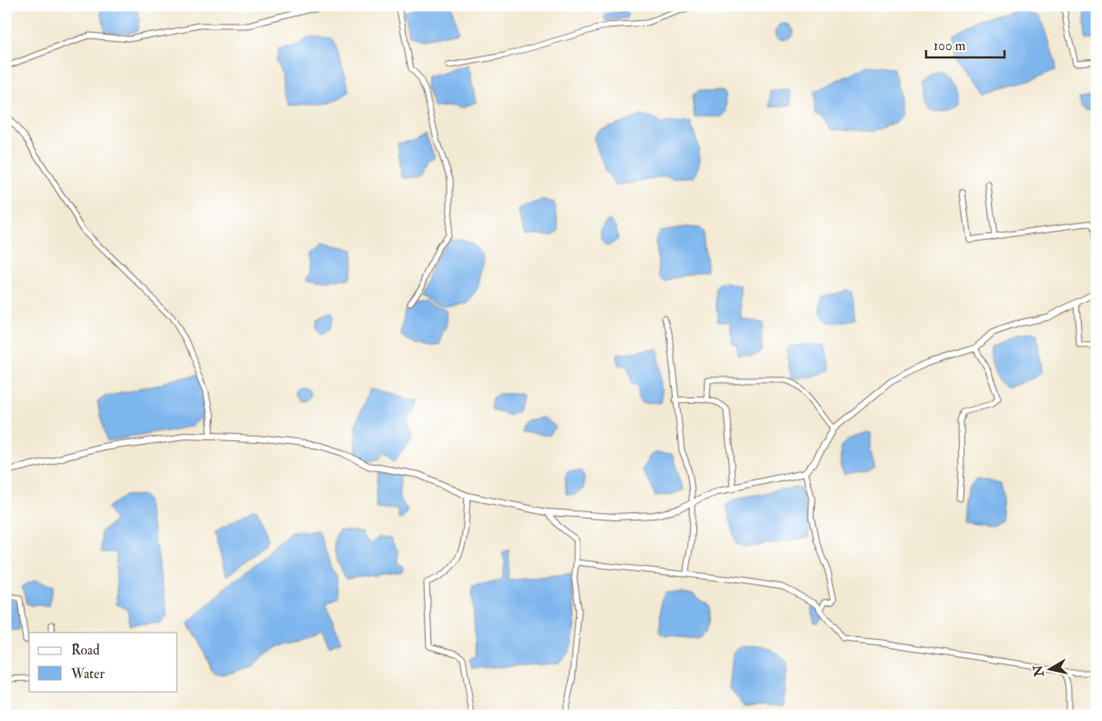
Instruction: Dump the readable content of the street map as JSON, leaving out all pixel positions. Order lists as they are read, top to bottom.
{
  "legend": ["Road", "Water"],
  "scale_bar": "100 m",
  "north": "left"
}
